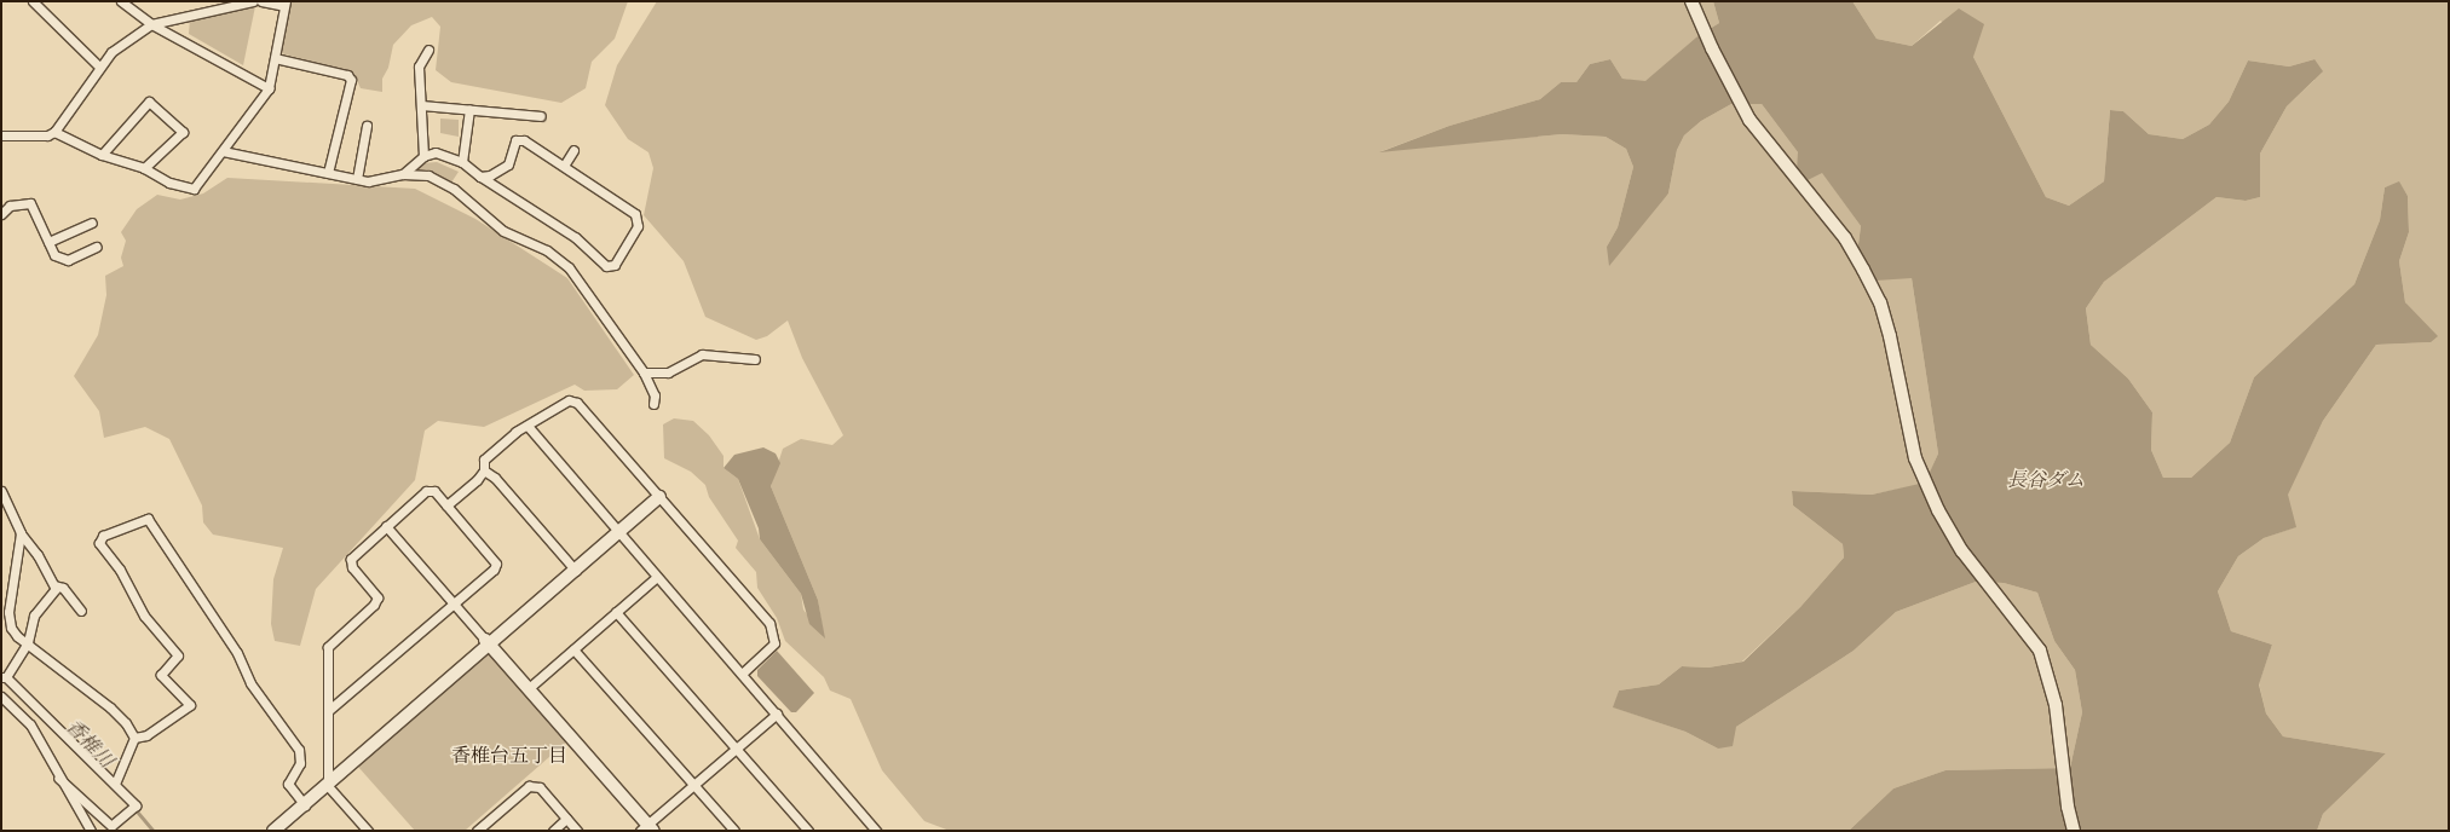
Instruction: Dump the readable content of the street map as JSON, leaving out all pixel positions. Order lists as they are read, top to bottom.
{
  "districts": ["香椎台五丁目"],
  "water": ["長谷ダム", "香椎川"]
}
